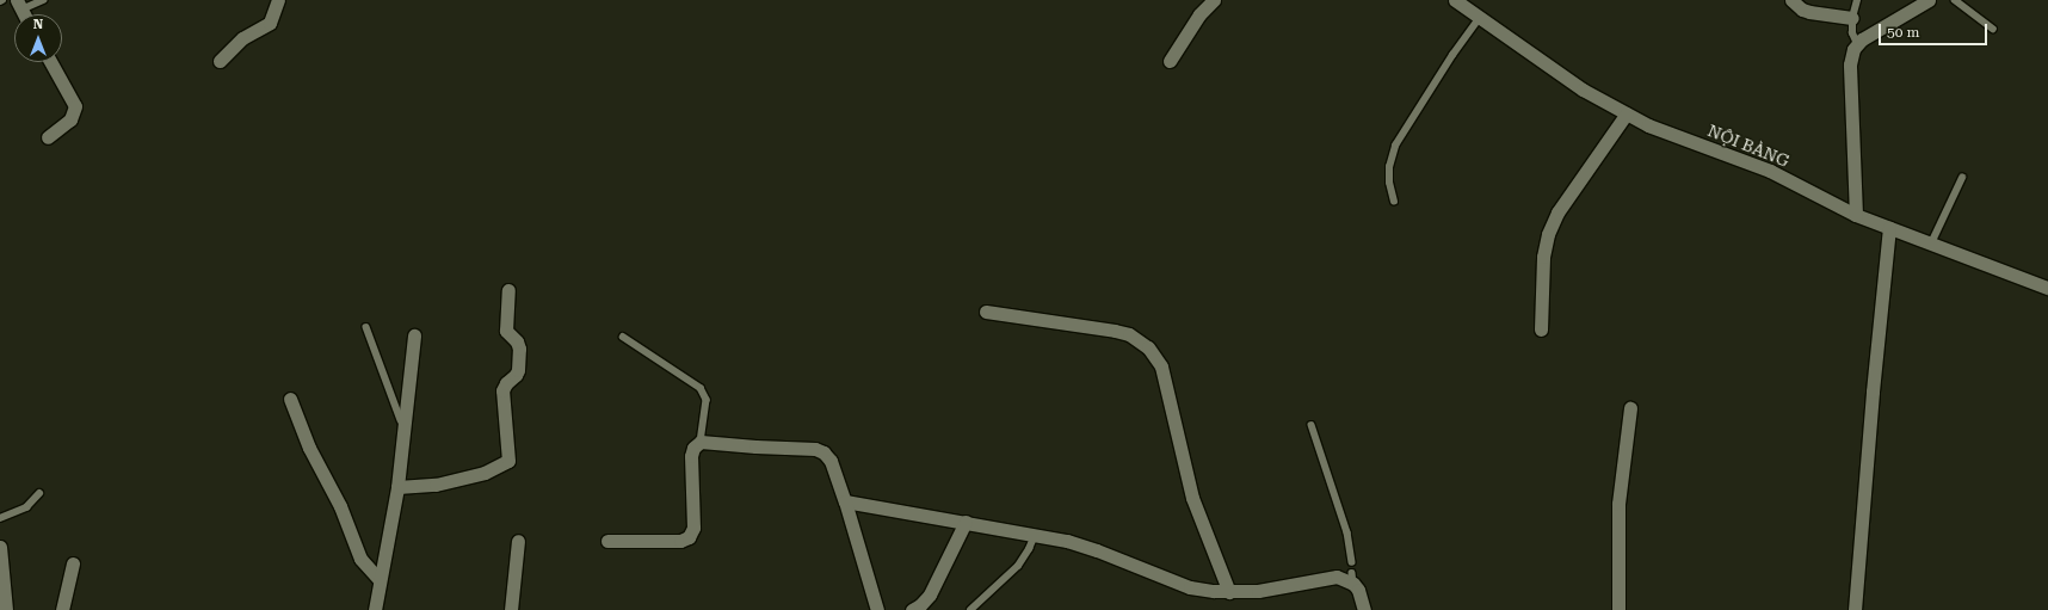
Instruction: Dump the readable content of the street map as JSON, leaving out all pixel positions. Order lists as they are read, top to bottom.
{
  "streets": {
    "street": ["NỘI BÀNG"]
  },
  "scale_bar": "50 m",
  "north": "top"
}
